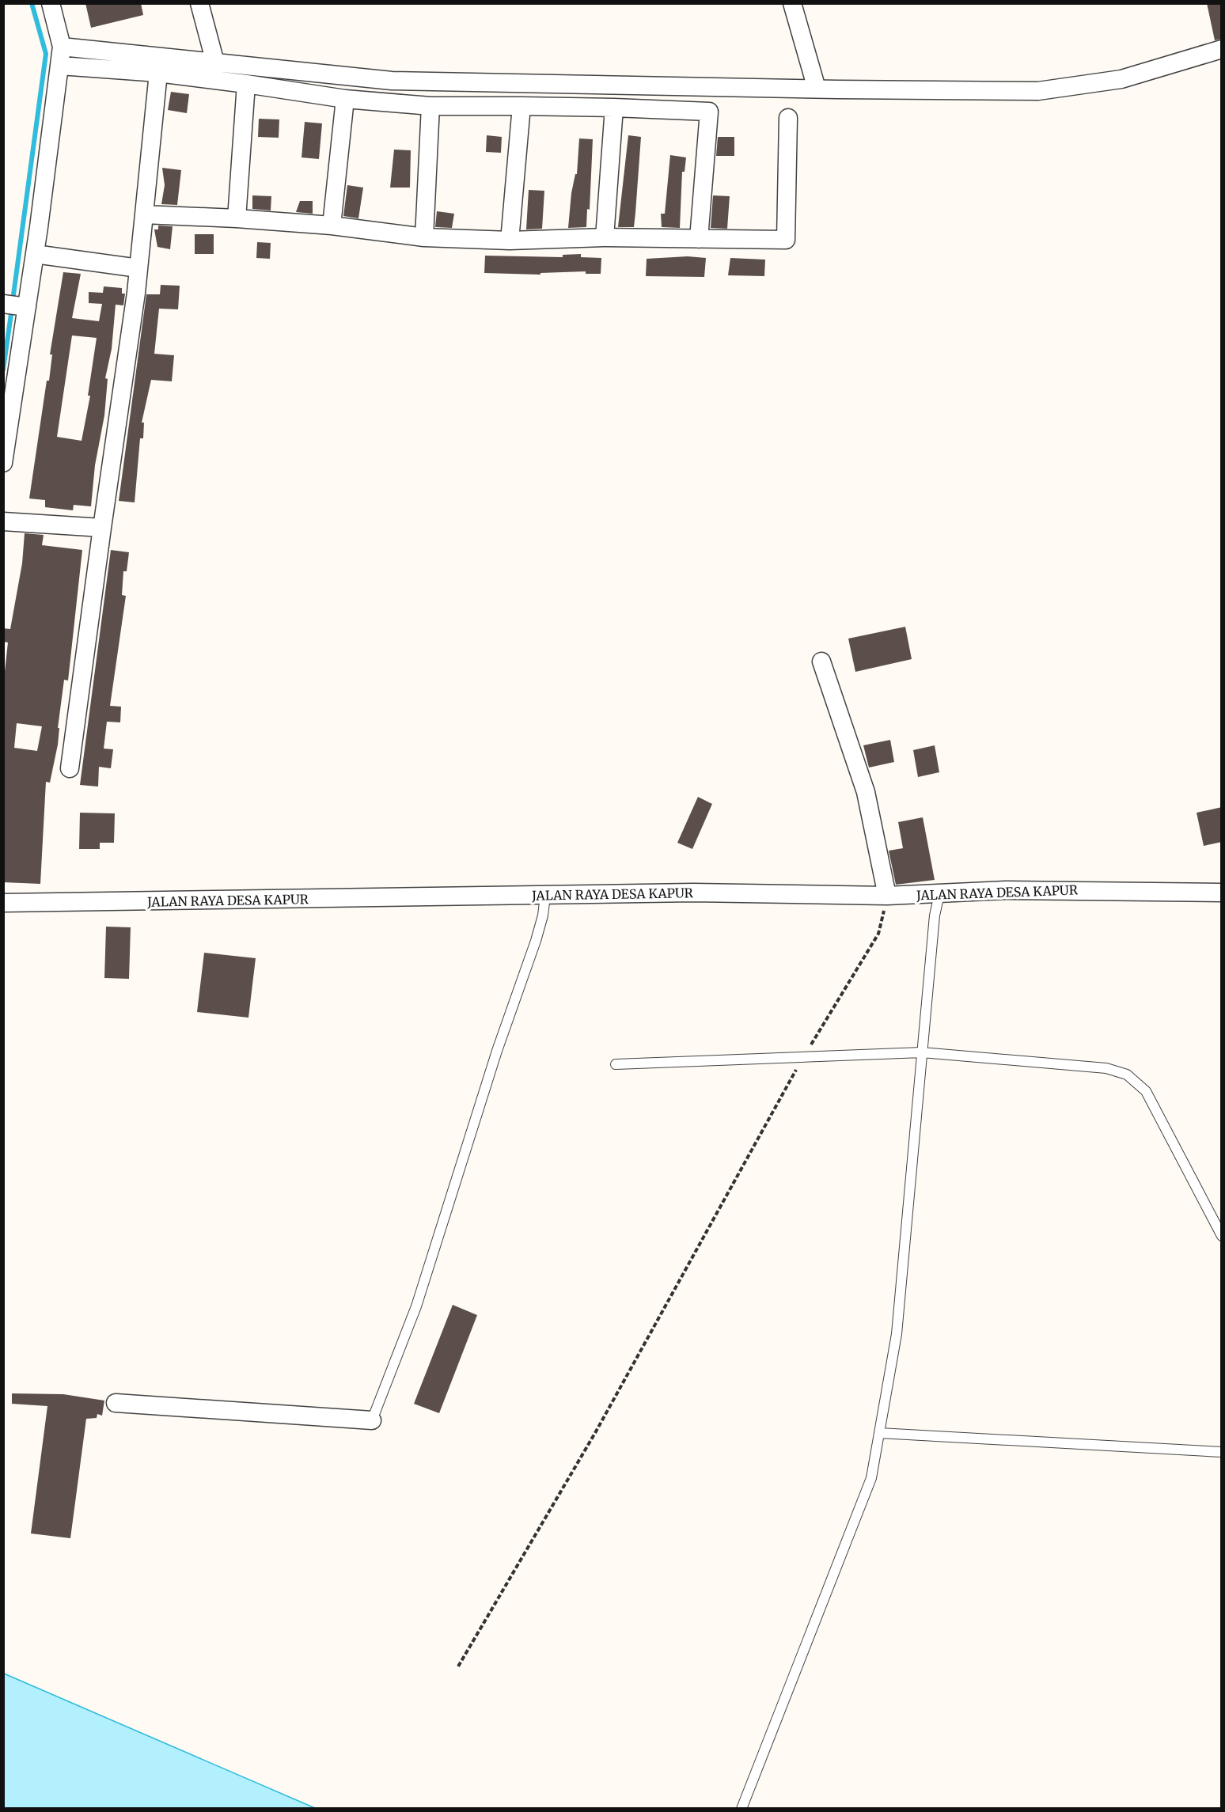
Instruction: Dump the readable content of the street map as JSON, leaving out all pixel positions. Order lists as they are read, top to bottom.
{
  "streets": {
    "street": ["JALAN RAYA DESA KAPUR"]
  }
}
